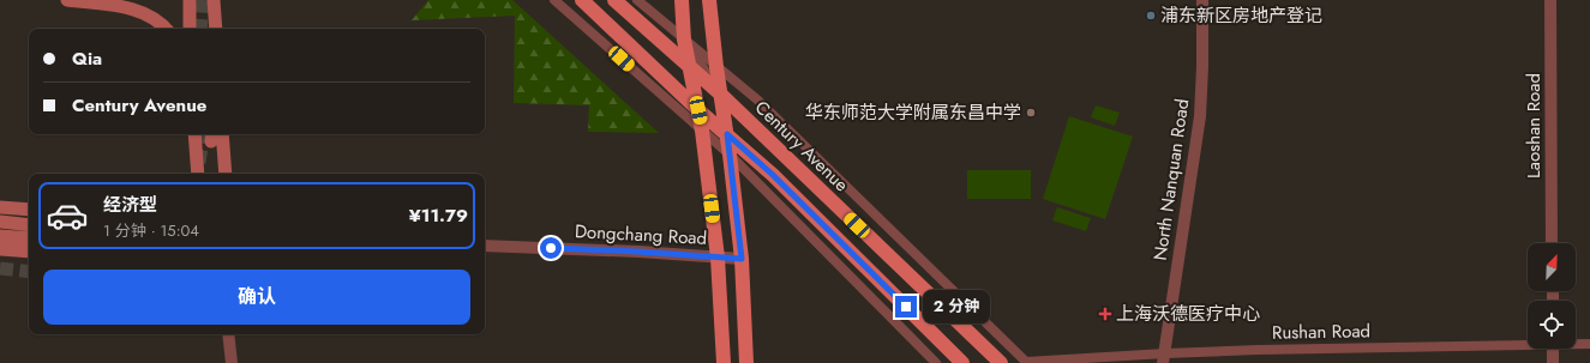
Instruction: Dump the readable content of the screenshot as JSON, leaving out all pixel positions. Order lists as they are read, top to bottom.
{
  "streets": {
    "main road": ["Century Avenue"],
    "street": [
      "Laoshan Road",
      "North Nanquan Road",
      "Dongchang Road",
      "Rushan Road"
    ]
  },
  "crossings": [
    ["North Nanquan Road", "Rushan Road"]
  ],
  "places": {
    "other": ["浦东新区房地产登记", "华东师范大学附属东昌中学"],
    "health": ["上海沃德医疗中心"]
  },
  "north": "top right",
  "page": {
    "banner": ["Qia", "Century Avenue"],
    "list": [
      {
        "name": "经济型",
        "note": "1 分钟 · 15:04",
        "value": "¥11.79"
      }
    ],
    "buttons": "确认",
    "bubble": "2 分钟"
  }
}
